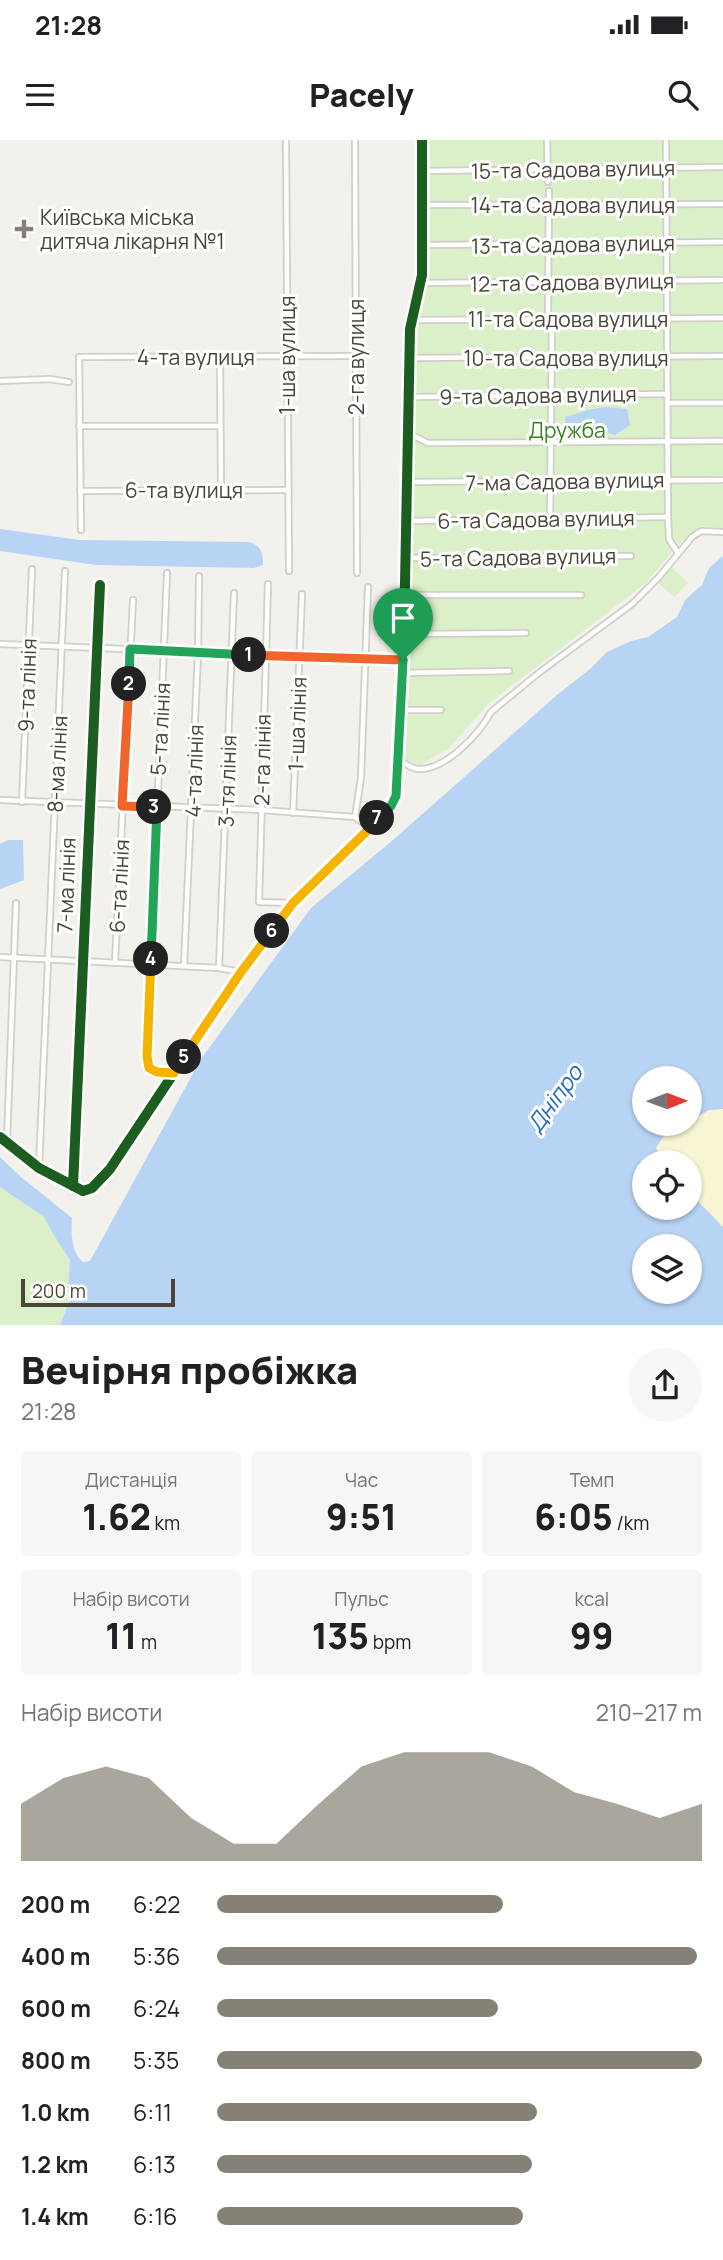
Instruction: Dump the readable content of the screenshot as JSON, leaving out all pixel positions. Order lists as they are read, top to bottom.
{
  "streets": {
    "street": [
      "15-та Садова вулиця",
      "14-та Садова вулиця",
      "13-та Садова вулиця",
      "12-та Садова вулиця",
      "11-та Садова вулиця",
      "1-ша вулиця",
      "4-та вулиця",
      "2-га вулиця",
      "10-та Садова вулиця",
      "9-та Садова вулиця",
      "7-ма Садова вулиця",
      "6-та вулиця",
      "6-та Садова вулиця",
      "5-та Садова вулиця",
      "9-та лінія",
      "1-ша лінія",
      "5-та лінія",
      "2-га лінія",
      "8-ма лінія",
      "4-та лінія",
      "3-тя лінія",
      "7-ма лінія",
      "6-та лінія"
    ]
  },
  "crossings": [
    ["1-ша вулиця", "4-та вулиця"],
    ["1-ша вулиця", "6-та вулиця"],
    ["4-та вулиця", "2-га вулиця"]
  ],
  "water": ["Дніпро"],
  "parks": ["Дружба"],
  "places": {
    "health": ["Київська міська дитяча лікарня №1"]
  },
  "scale_bar": "200 m",
  "north": "right",
  "page": {
    "status": "21:28",
    "header": "Pacely",
    "pins": [
      "1",
      "2",
      "3",
      "7",
      "6",
      "4",
      "5"
    ],
    "scale": "200 m",
    "heading": ["Вечірня пробіжка", "21:28"],
    "stats": [
      ["Дистанція", "1.62 km"],
      ["Час", "9:51"],
      ["Темп", "6:05 /km"],
      ["Набір висоти", "11 m"],
      ["Пульс", "135 bpm"],
      ["kcal", "99"]
    ],
    "chart": ["Набір висоти", "210–217 m"],
    "list": [
      {
        "name": "200 m",
        "note": "6:22"
      },
      {
        "name": "400 m",
        "note": "5:36"
      },
      {
        "name": "600 m",
        "note": "6:24"
      },
      {
        "name": "800 m",
        "note": "5:35"
      },
      {
        "name": "1.0 km",
        "note": "6:11"
      },
      {
        "name": "1.2 km",
        "note": "6:13"
      },
      {
        "name": "1.4 km",
        "note": "6:16"
      }
    ]
  }
}
